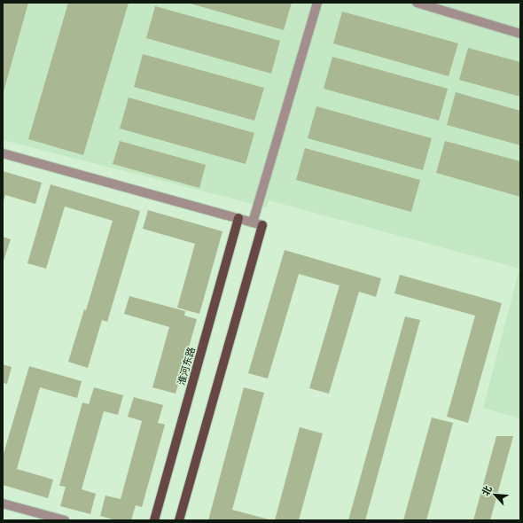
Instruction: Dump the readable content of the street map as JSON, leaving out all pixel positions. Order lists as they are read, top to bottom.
{
  "streets": {
    "main road": ["淮河东路"]
  },
  "north": "top left"
}
